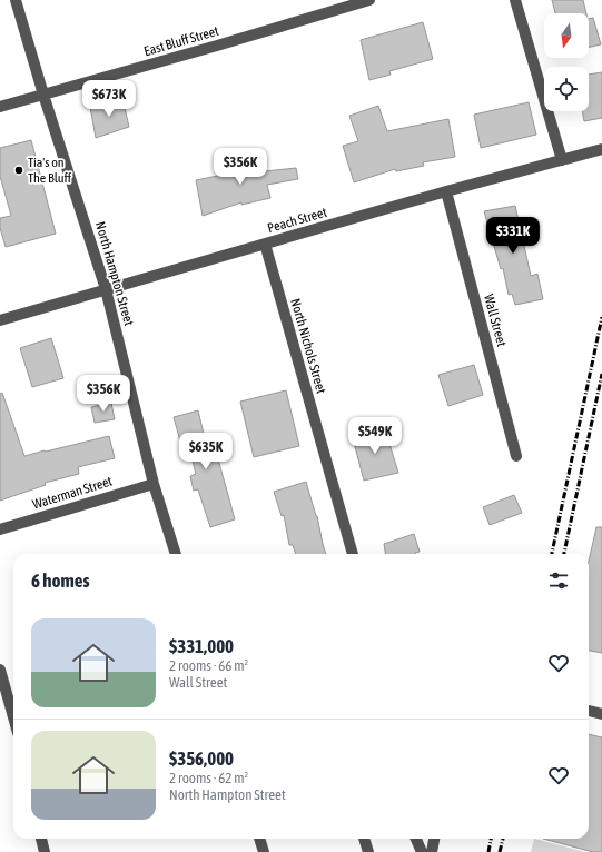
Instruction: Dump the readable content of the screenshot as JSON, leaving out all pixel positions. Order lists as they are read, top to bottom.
{
  "streets": {
    "street": [
      "East Bluff Street",
      "Peach Street",
      "North Hampton Street",
      "Wall Street",
      "North Nichols Street",
      "Waterman Street"
    ]
  },
  "crossings": [
    ["East Bluff Street", "North Hampton Street"],
    ["Peach Street", "North Hampton Street"],
    ["Peach Street", "Wall Street"],
    ["Peach Street", "North Nichols Street"],
    ["North Hampton Street", "Waterman Street"]
  ],
  "places": ["Tía's on The Bluff"],
  "north": "bottom",
  "page": {
    "price": [
      "$673K",
      "$356K",
      "$331K",
      "$356K",
      "$549K",
      "$635K"
    ],
    "heading": "6 homes",
    "list": [
      {
        "name": "$331,000",
        "note": "2 rooms · 66 m² · Wall Street"
      },
      {
        "name": "$356,000",
        "note": "2 rooms · 62 m² · North Hampton Street"
      }
    ]
  }
}
